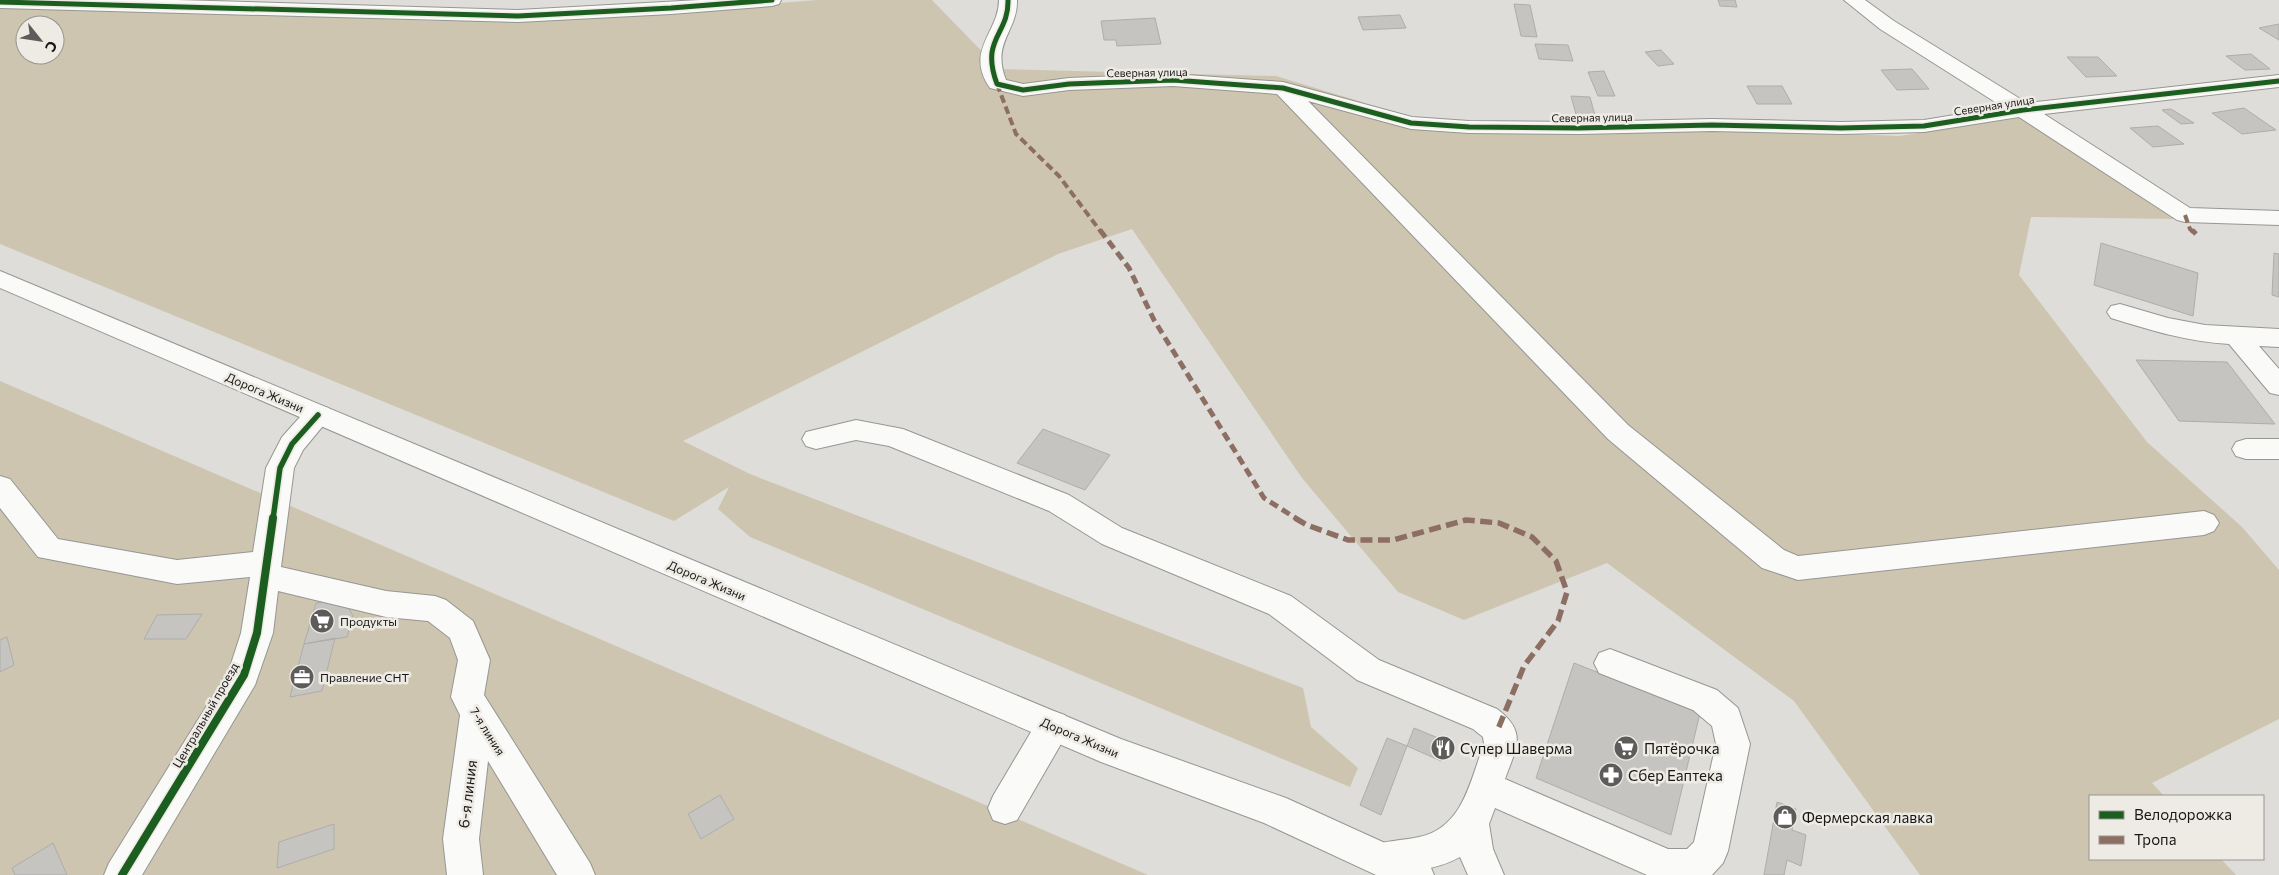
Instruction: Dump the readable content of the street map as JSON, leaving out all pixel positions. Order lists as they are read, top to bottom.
{
  "streets": {
    "street": [
      "Северная улица",
      "Дорога Жизни",
      "Центральный проезд",
      "7-я линия",
      "6-я линия"
    ]
  },
  "crossings": [
    ["Дорога Жизни", "Центральный проезд"],
    ["Центральный проезд", "7-я линия"],
    ["7-я линия", "6-я линия"]
  ],
  "places": {
    "supermarket": ["Продукты", "Пятёрочка"],
    "office": ["Правление СНТ"],
    "restaurant": ["Супер Шаверма"],
    "pharmacy": ["Сбер Еаптека"],
    "shop": ["Фермерская лавка"]
  },
  "legend": ["Велодорожка", "Тропа"],
  "north": "bottom right"
}
